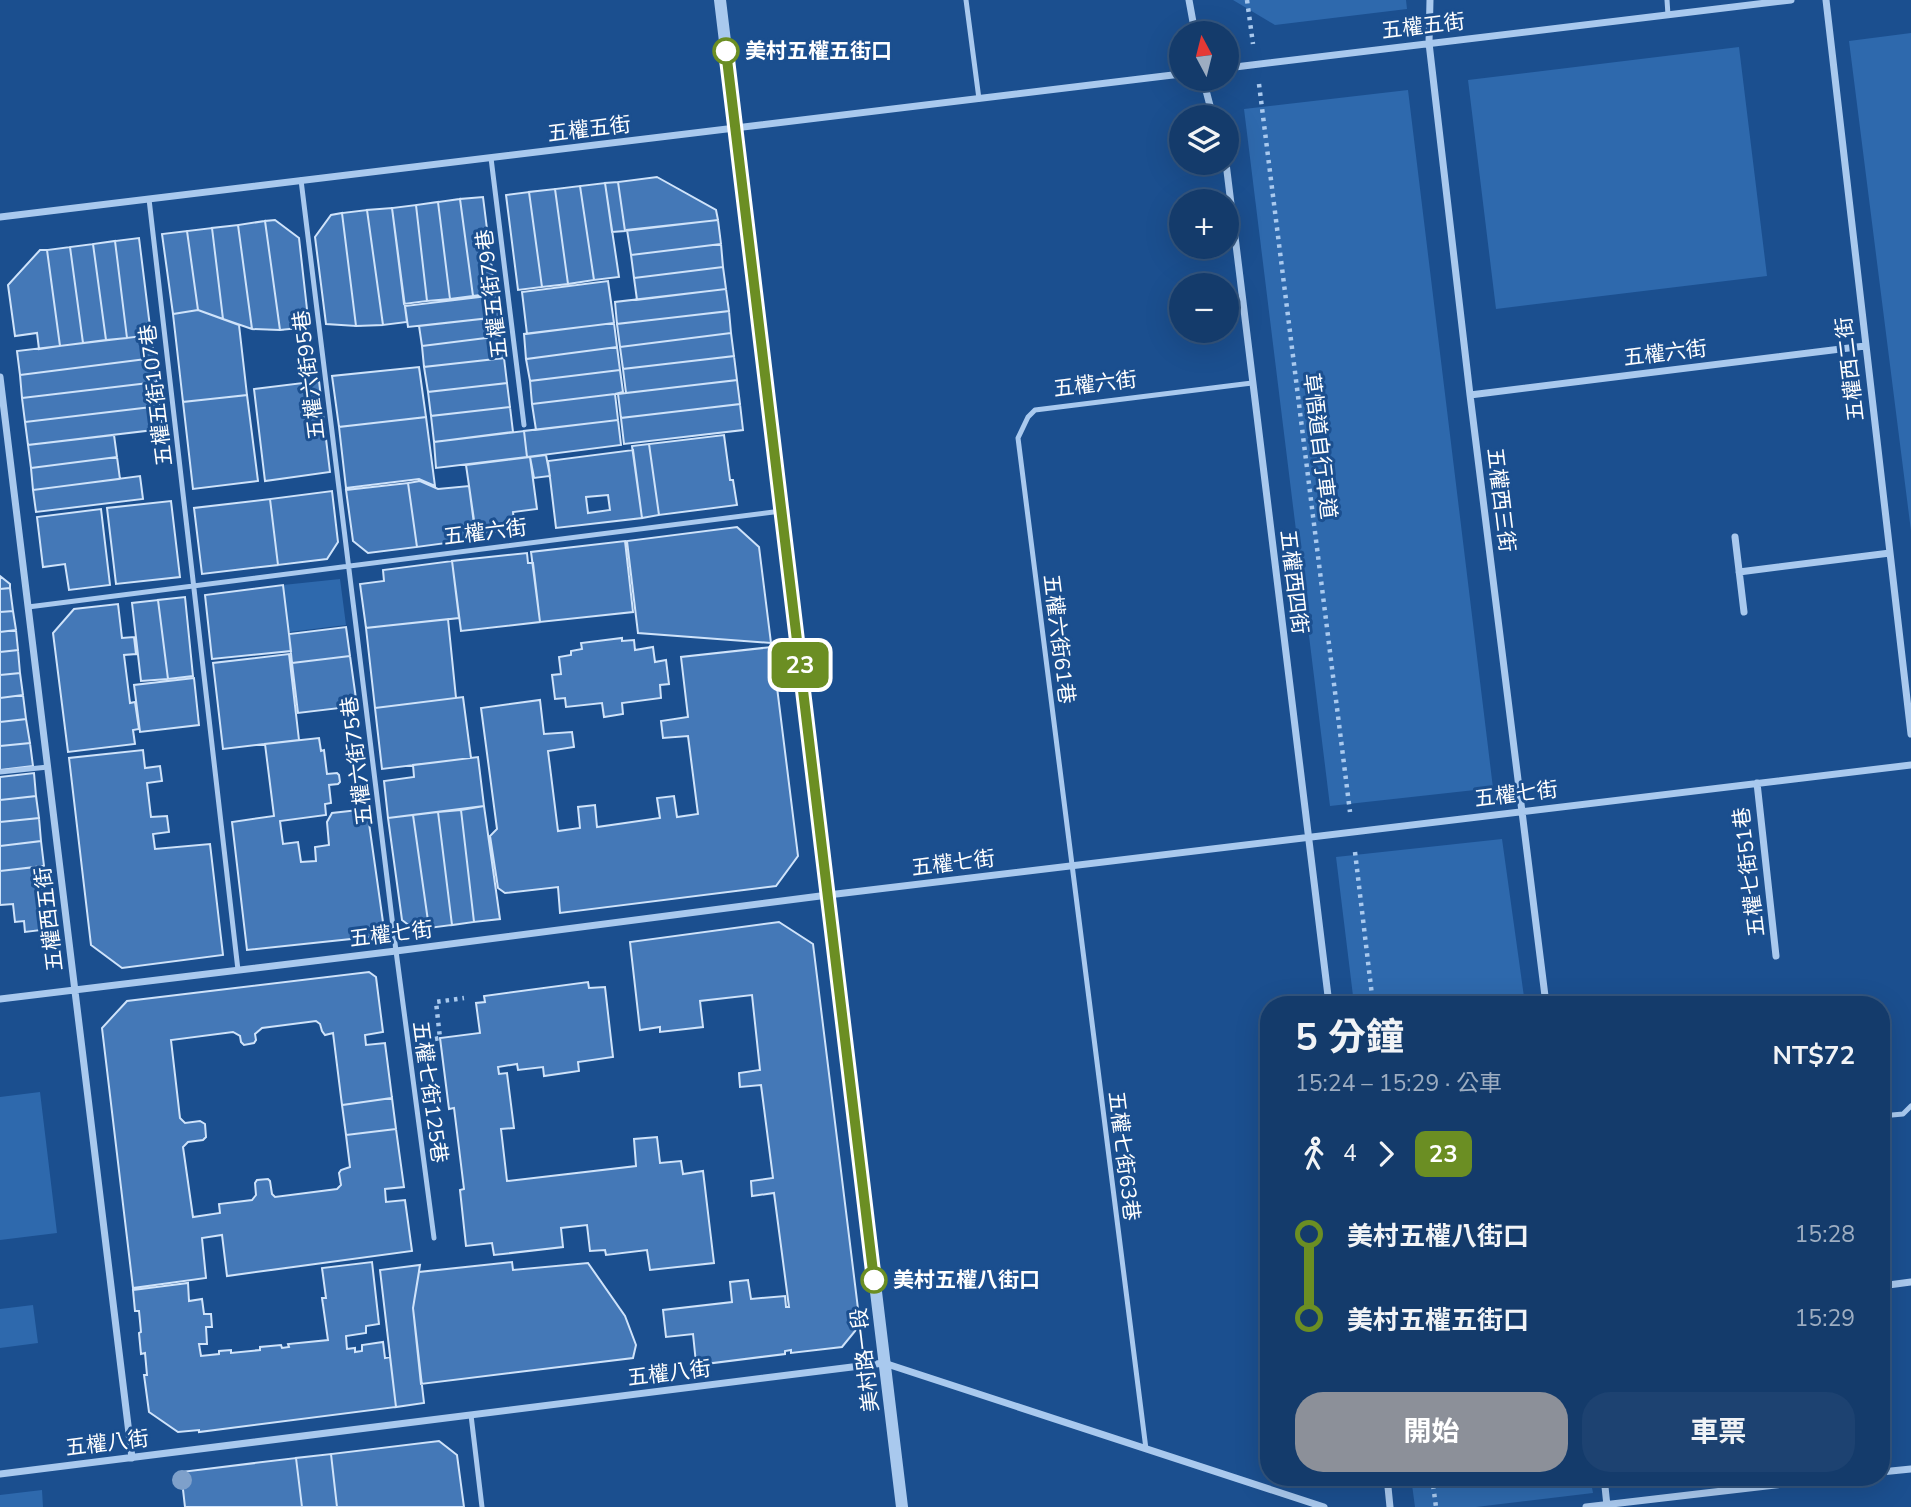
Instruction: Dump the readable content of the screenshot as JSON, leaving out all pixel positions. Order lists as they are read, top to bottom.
{
  "streets": {
    "street": [
      "五權五街",
      "五權六街",
      "五權西二街",
      "五權西三街",
      "五權西四街",
      "五權七街",
      "五權七街51巷",
      "五權西五街",
      "美村路一段",
      "五權八街"
    ],
    "lane": [
      "五權五街79巷",
      "五權六街95巷",
      "五權五街107巷",
      "五權六街61巷",
      "五權六街75巷",
      "五權七街125巷",
      "五權七街63巷"
    ],
    "path": ["草悟道自行車道"]
  },
  "crossings": [
    ["五權五街", "五權五街79巷"],
    ["五權五街", "五權六街95巷"],
    ["五權五街", "五權五街107巷"],
    ["五權五街", "五權西三街"],
    ["五權五街", "美村路一段"],
    ["五權六街", "五權西二街"],
    ["五權六街", "五權六街95巷"],
    ["五權六街", "五權五街107巷"],
    ["五權六街", "五權西三街"],
    ["五權六街", "五權西四街"],
    ["五權六街", "五權六街61巷"],
    ["五權六街", "五權六街75巷"],
    ["五權六街", "五權西五街"],
    ["五權六街", "美村路一段"],
    ["五權六街95巷", "五權六街75巷"],
    ["五權西三街", "五權七街"],
    ["五權西四街", "五權七街"],
    ["五權六街61巷", "五權七街"],
    ["五權六街61巷", "五權七街63巷"],
    ["五權六街75巷", "五權七街"],
    ["五權六街75巷", "五權七街125巷"],
    ["五權七街", "五權七街51巷"],
    ["五權七街", "五權西五街"],
    ["五權七街", "五權七街125巷"],
    ["五權七街", "五權七街63巷"],
    ["五權七街", "美村路一段"],
    ["五權西五街", "五權八街"],
    ["五權七街63巷", "五權八街"],
    ["美村路一段", "五權八街"]
  ],
  "places": ["美村五權五街口", "美村五權八街口"],
  "lines": ["bus line 23"],
  "north": "top",
  "page": {
    "on_map": "23",
    "map_buttons": ["+", "−"],
    "heading": ["5 分鐘", "15:24 – 15:29 · 公車", "NT$72"],
    "legs": ["4", "23"],
    "list": [
      {
        "name": "美村五權八街口",
        "value": "15:28"
      },
      {
        "name": "美村五權五街口",
        "value": "15:29"
      }
    ],
    "buttons": ["開始", "車票"]
  }
}
